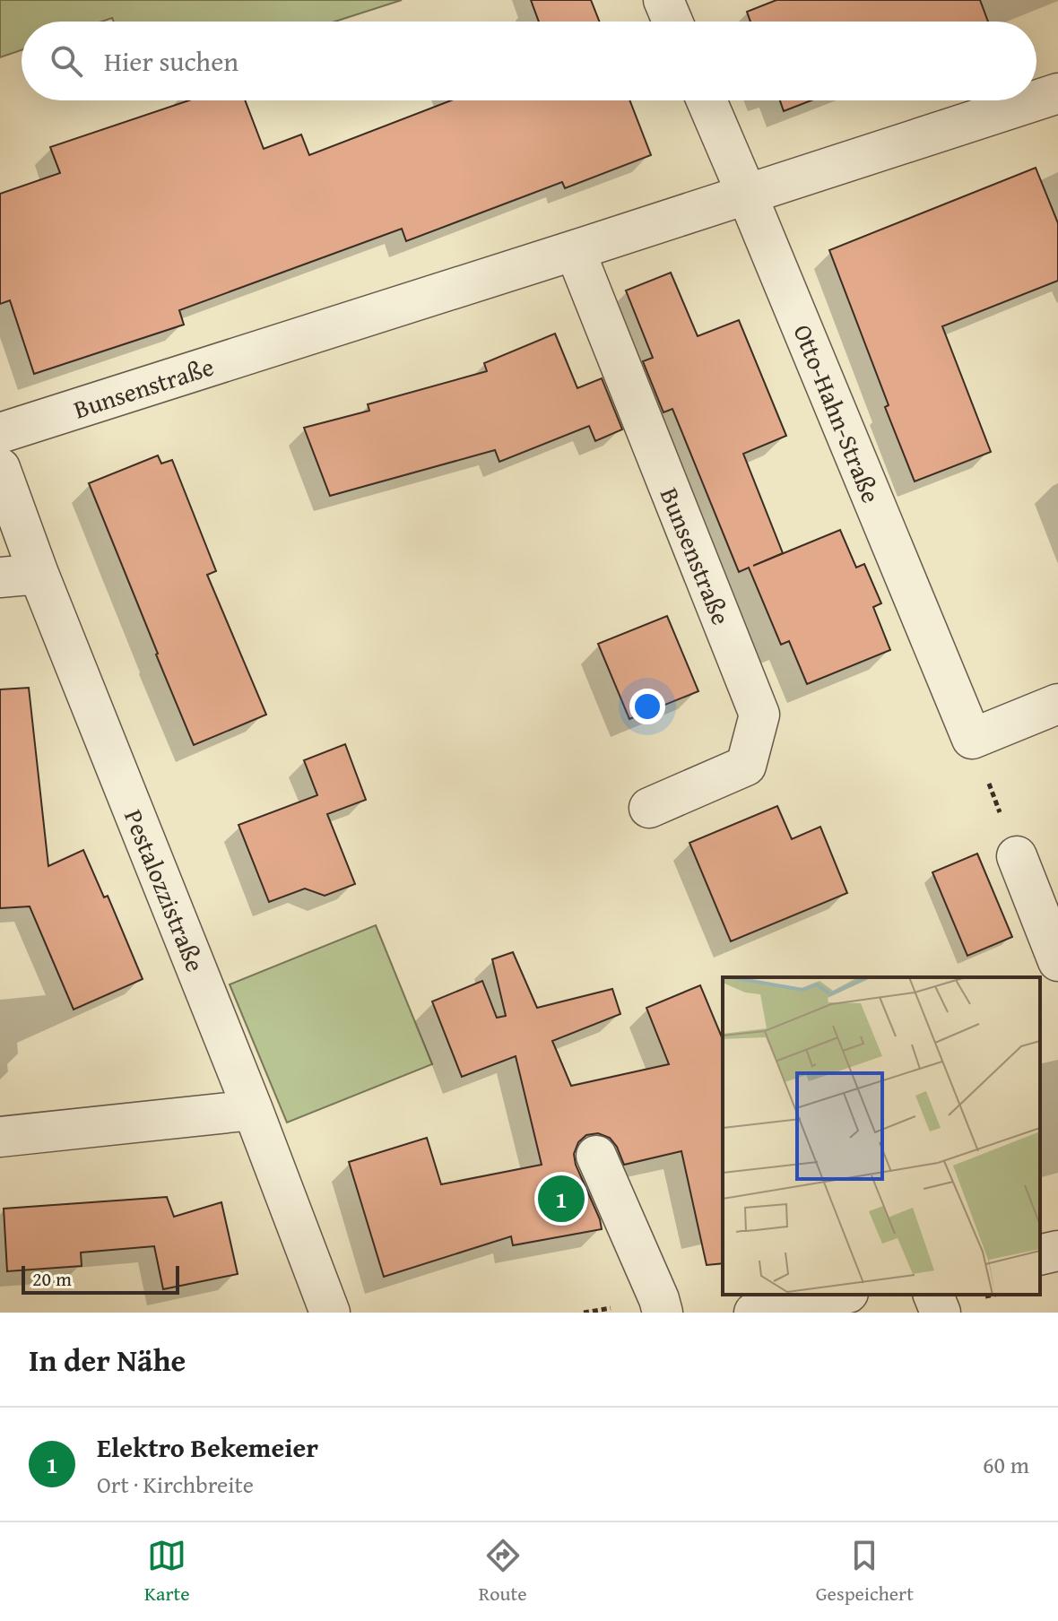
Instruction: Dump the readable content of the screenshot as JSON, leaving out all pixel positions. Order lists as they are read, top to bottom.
{
  "streets": {
    "street": ["Bunsenstraße", "Otto-Hahn-Straße", "Pestalozzistraße"]
  },
  "crossings": [
    ["Bunsenstraße", "Otto-Hahn-Straße"]
  ],
  "scale_bar": "20 m",
  "page": {
    "search": "Hier suchen",
    "pins": "1",
    "scale": "20 m",
    "heading": "In der Nähe",
    "list": [
      {
        "mark": "1",
        "name": "Elektro Bekemeier",
        "note": "Ort · Kirchbreite",
        "value": "60 m"
      }
    ],
    "nav": ["Karte", "Route", "Gespeichert"]
  }
}
